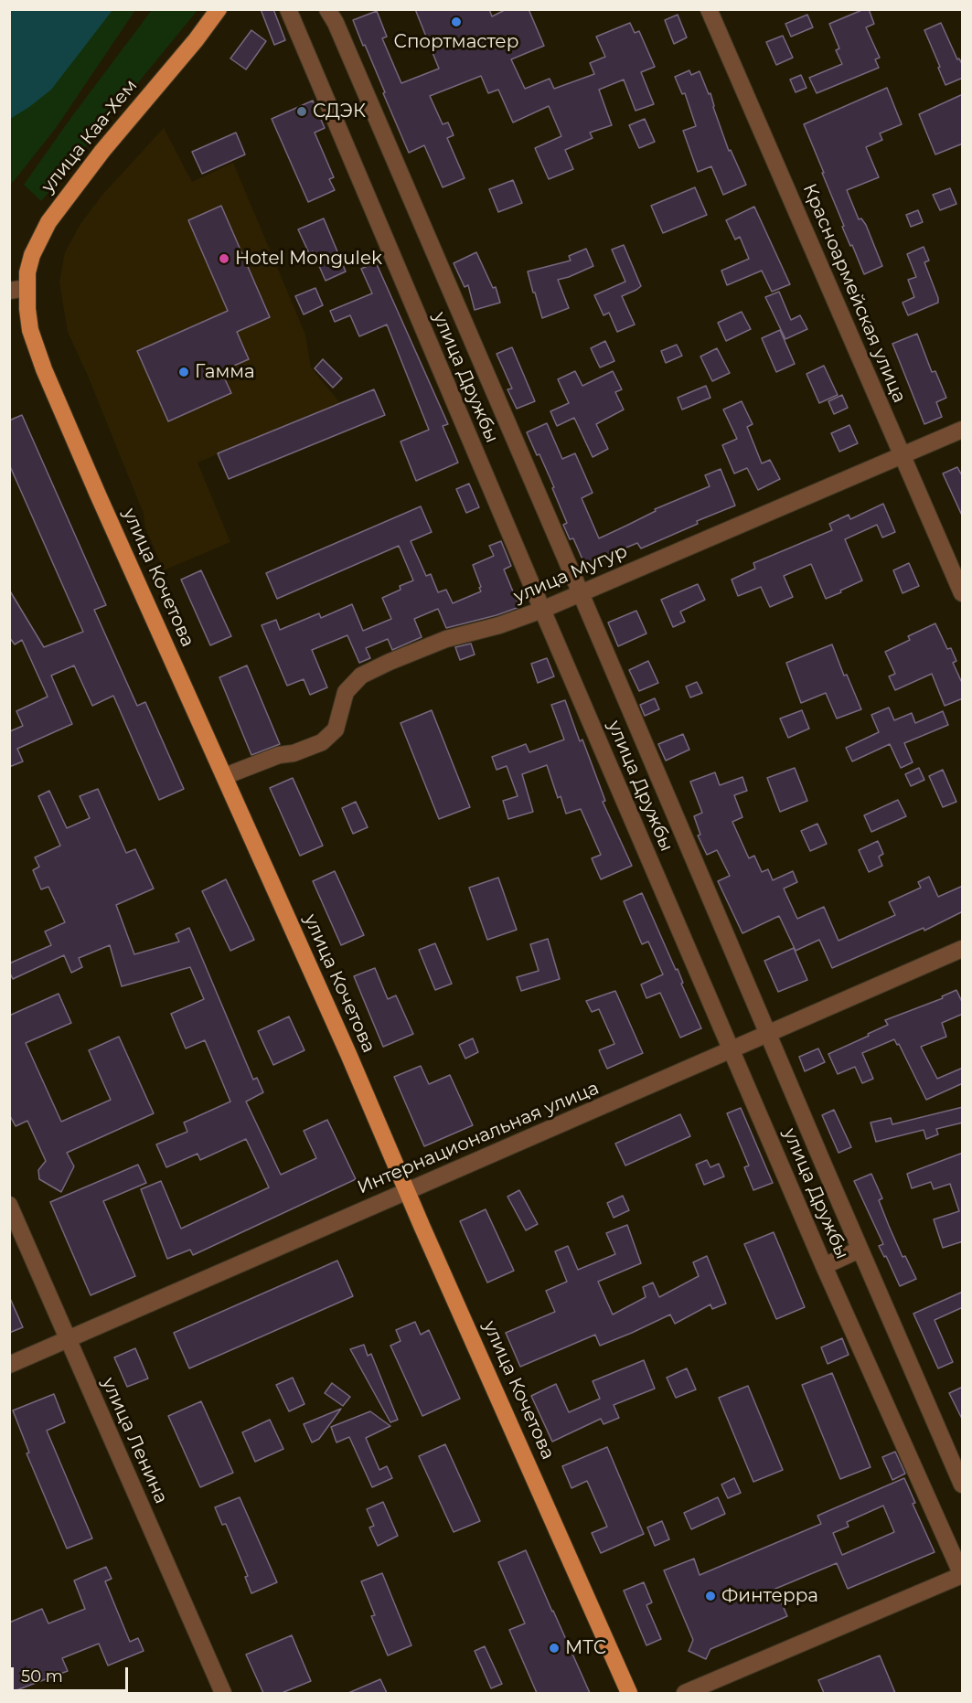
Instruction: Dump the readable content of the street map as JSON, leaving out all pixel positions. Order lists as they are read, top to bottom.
{
  "streets": {
    "main road": ["улица Каа-Хем", "улица Кочетова"],
    "street": [
      "Красноармейская улица",
      "улица Дружбы",
      "улица Мугур",
      "Интернациональная улица",
      "улица Ленина"
    ]
  },
  "crossings": [
    ["улица Каа-Хем", "улица Кочетова"],
    ["Красноармейская улица", "улица Мугур"],
    ["улица Дружбы", "улица Мугур"],
    ["улица Дружбы", "Интернациональная улица"],
    ["улица Мугур", "улица Кочетова"],
    ["улица Кочетова", "Интернациональная улица"],
    ["Интернациональная улица", "улица Ленина"]
  ],
  "places": [
    "Спортмастер",
    "СДЭК",
    "Hotel Mongulek",
    "Гамма",
    "Финтерра",
    "МТС"
  ],
  "scale_bar": "50 m"
}
